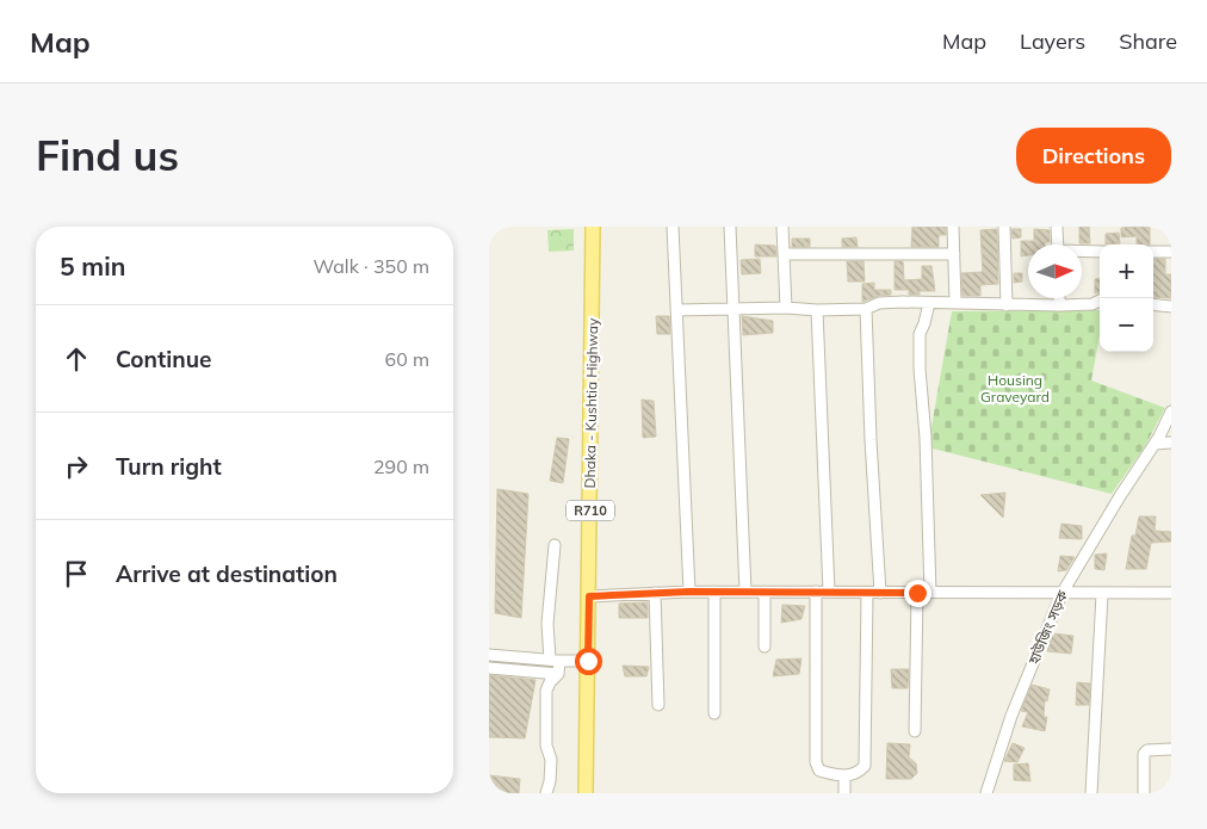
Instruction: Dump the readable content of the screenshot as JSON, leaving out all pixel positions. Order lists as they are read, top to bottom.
{
  "streets": {
    "main road": ["Dhaka - Kushtia Highway", "R710"],
    "street": ["হাউজিং সড়ক"]
  },
  "parks": ["Housing Graveyard"],
  "north": "right",
  "page": {
    "header": "Map",
    "nav": ["Map", "Layers", "Share"],
    "buttons": "Directions",
    "title": "Find us",
    "heading": ["5 min", "Walk · 350 m"],
    "map_buttons": ["+", "−"],
    "list": [
      ["Continue", "60 m"],
      ["Turn right", "290 m"],
      "Arrive at destination"
    ]
  }
}
